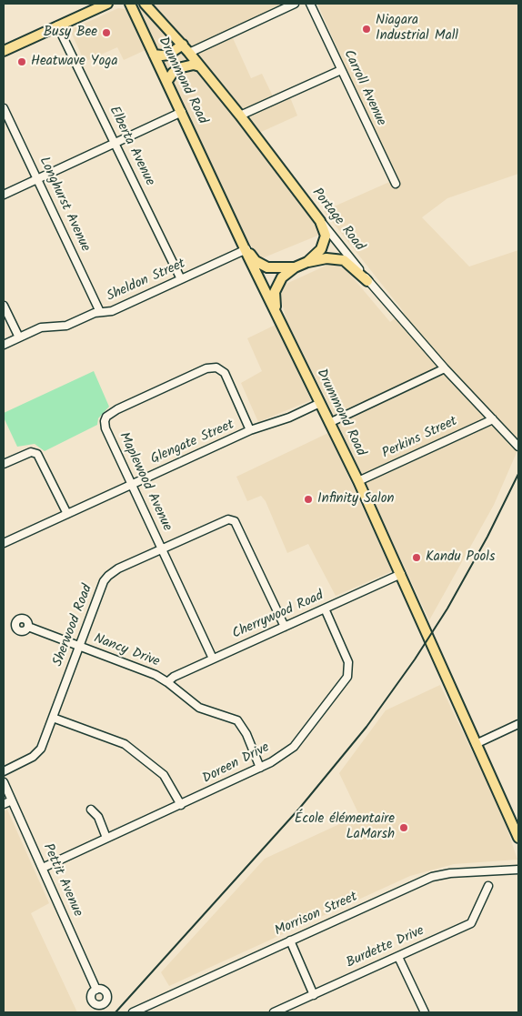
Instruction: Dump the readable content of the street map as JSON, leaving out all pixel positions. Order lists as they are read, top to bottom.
{
  "streets": {
    "main road": ["Drummond Road", "Portage Road"],
    "street": [
      "Carroll Avenue",
      "Elberta Avenue",
      "Longhurst Avenue",
      "Sheldon Street",
      "Perkins Street",
      "Glengate Street",
      "Maplewood Avenue",
      "Cherrywood Road",
      "Sherwood Road",
      "Nancy Drive",
      "Doreen Drive",
      "Pettit Avenue",
      "Morrison Street",
      "Burdette Drive"
    ]
  },
  "crossings": [
    ["Drummond Road", "Sheldon Street"],
    ["Drummond Road", "Perkins Street"],
    ["Drummond Road", "Glengate Street"],
    ["Drummond Road", "Cherrywood Road"],
    ["Elberta Avenue", "Sheldon Street"],
    ["Longhurst Avenue", "Sheldon Street"],
    ["Portage Road", "Perkins Street"],
    ["Glengate Street", "Maplewood Avenue"],
    ["Maplewood Avenue", "Cherrywood Road"],
    ["Maplewood Avenue", "Sherwood Road"],
    ["Cherrywood Road", "Sherwood Road"],
    ["Cherrywood Road", "Nancy Drive"],
    ["Cherrywood Road", "Doreen Drive"],
    ["Sherwood Road", "Nancy Drive"],
    ["Nancy Drive", "Doreen Drive"],
    ["Doreen Drive", "Pettit Avenue"]
  ],
  "places": [
    "Niagara Industrial Mall",
    "Busy Bee",
    "Heatwave Yoga",
    "Infinity Salon",
    "Kandu Pools",
    "École élémentaire LaMarsh"
  ]
}
